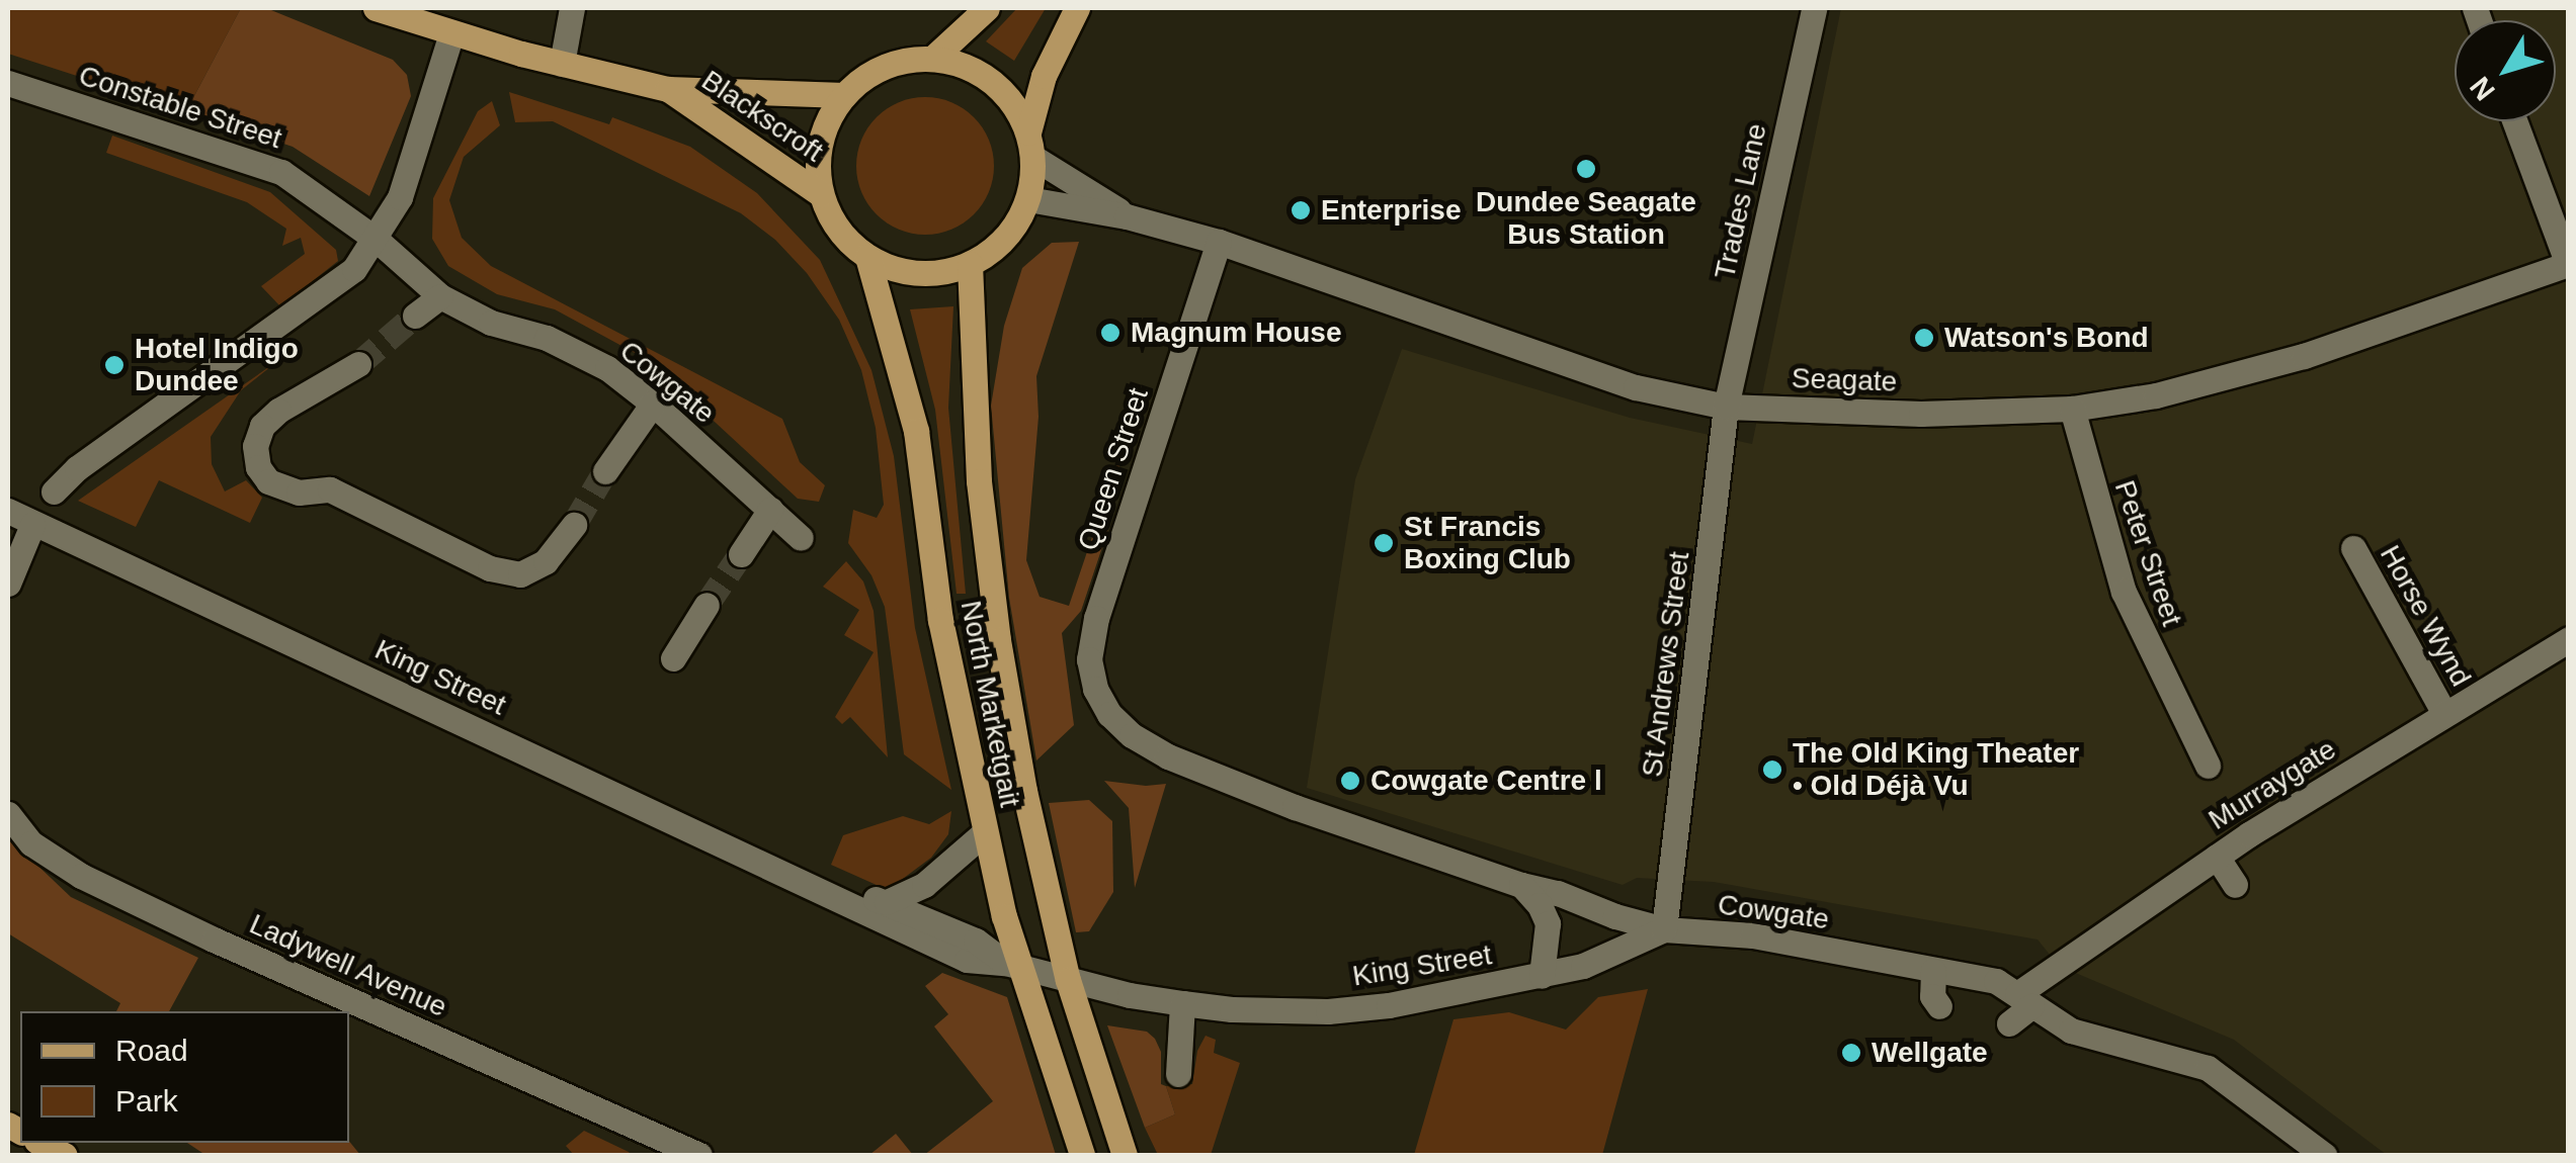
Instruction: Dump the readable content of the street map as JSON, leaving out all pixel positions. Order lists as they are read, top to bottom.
{
  "streets": {
    "main road": ["Blackscroft", "North Marketgait"],
    "street": [
      "Constable Street",
      "Trades Lane",
      "Seagate",
      "Cowgate",
      "Queen Street",
      "Peter Street",
      "Horse Wynd",
      "St Andrews Street",
      "King Street",
      "Murraygate",
      "Ladywell Avenue"
    ]
  },
  "crossings": [
    ["Constable Street", "Cowgate"],
    ["Blackscroft", "Seagate"],
    ["Blackscroft", "North Marketgait"],
    ["Trades Lane", "Seagate"],
    ["Trades Lane", "St Andrews Street"],
    ["Seagate", "Queen Street"],
    ["Seagate", "Peter Street"],
    ["Seagate", "St Andrews Street"],
    ["Seagate", "North Marketgait"],
    ["Cowgate", "Queen Street"],
    ["Cowgate", "St Andrews Street"],
    ["Cowgate", "King Street"],
    ["Cowgate", "Murraygate"],
    ["Horse Wynd", "Murraygate"],
    ["St Andrews Street", "King Street"],
    ["King Street", "North Marketgait"]
  ],
  "places": [
    "Dundee Seagate Bus Station",
    "Enterprise",
    "Magnum House",
    "Watson's Bond",
    "Hotel Indigo Dundee",
    "St Francis Boxing Club",
    "The Old King Theater • Old Déjà Vu",
    "Cowgate Centre l",
    "Wellgate"
  ],
  "legend": ["Road", "Park"],
  "north": "bottom left"
}
